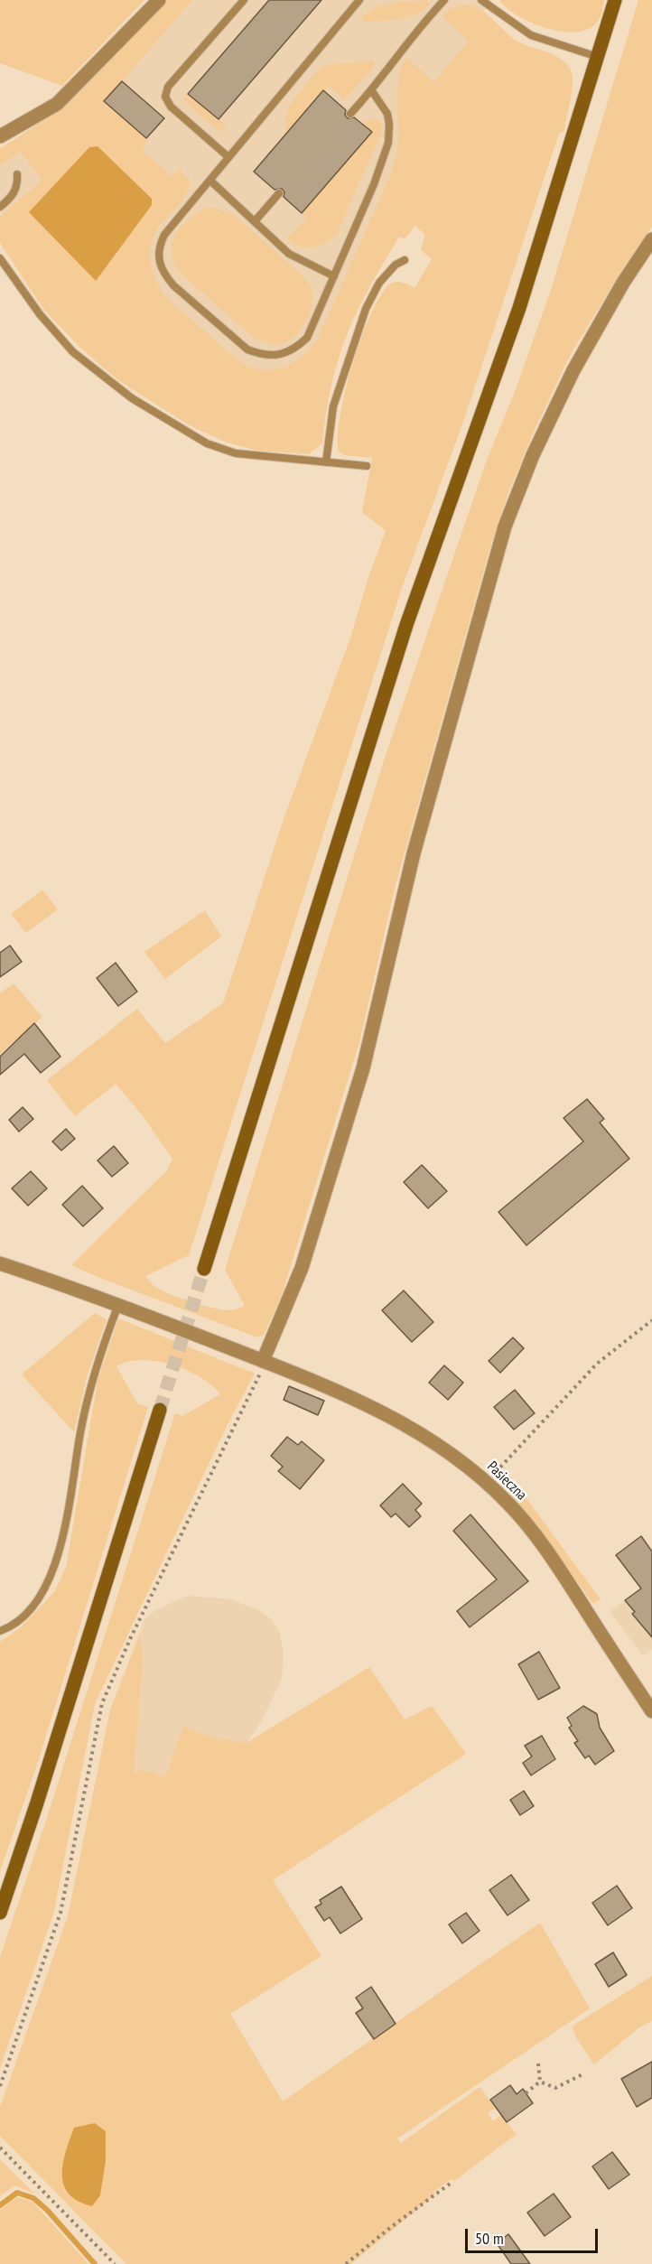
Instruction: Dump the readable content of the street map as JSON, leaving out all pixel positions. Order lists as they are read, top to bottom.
{
  "streets": {
    "street": ["Pasieczna"]
  },
  "scale_bar": "50 m"
}
